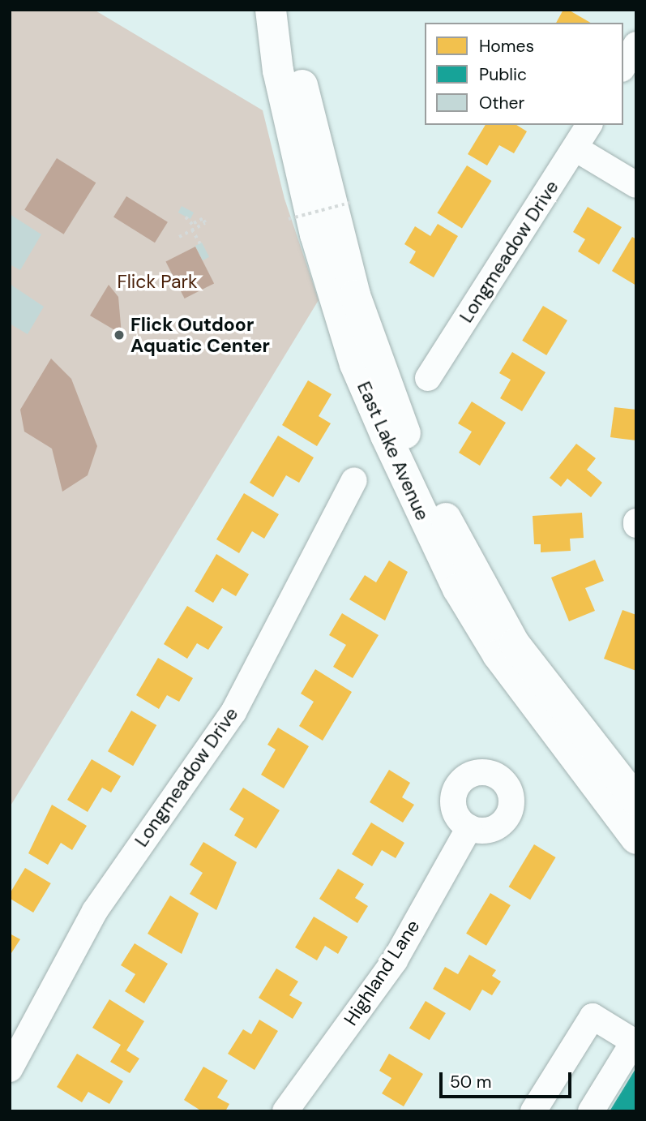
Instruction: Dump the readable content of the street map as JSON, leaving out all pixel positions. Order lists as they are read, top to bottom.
{
  "streets": {
    "main road": ["East Lake Avenue"],
    "street": ["Longmeadow Drive", "Highland Lane"]
  },
  "parks": ["Flick Park"],
  "places": ["Flick Outdoor Aquatic Center"],
  "legend": ["Homes", "Public", "Other"],
  "scale_bar": "50 m"
}
